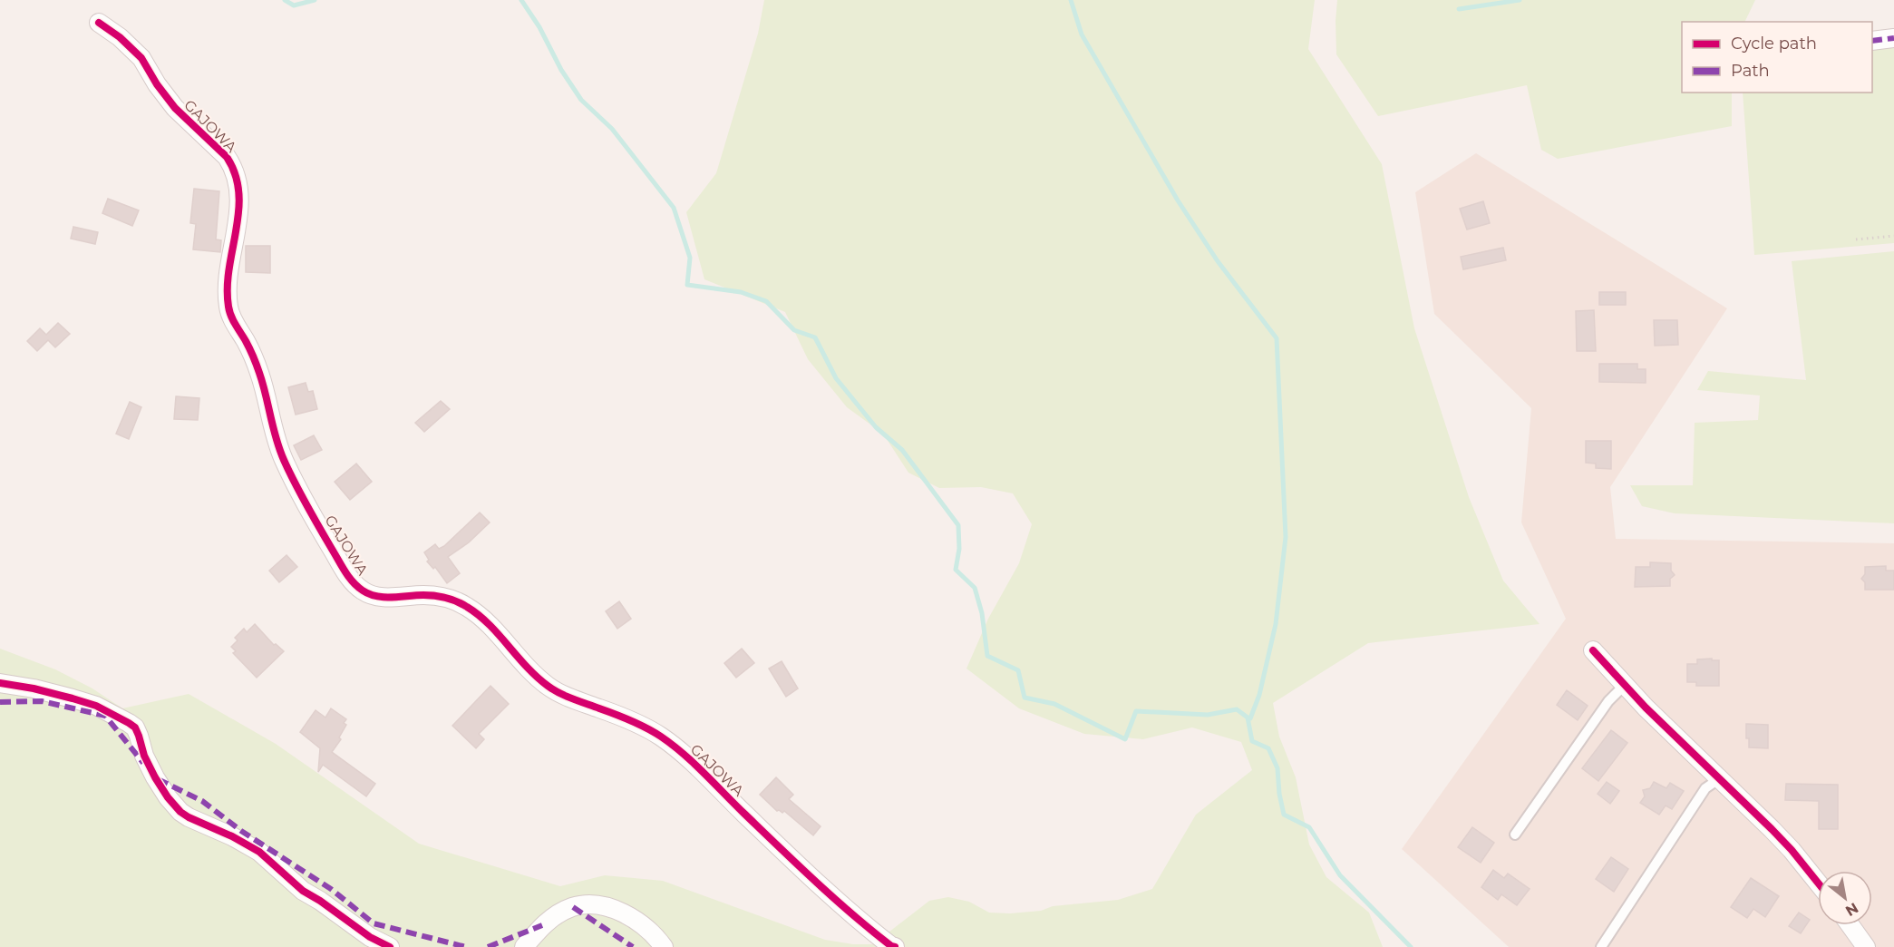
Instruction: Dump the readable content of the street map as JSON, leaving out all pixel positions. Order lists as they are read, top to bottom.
{
  "streets": {
    "street": ["GAJOWA"]
  },
  "legend": ["Cycle path", "Path"],
  "north": "bottom right"
}
